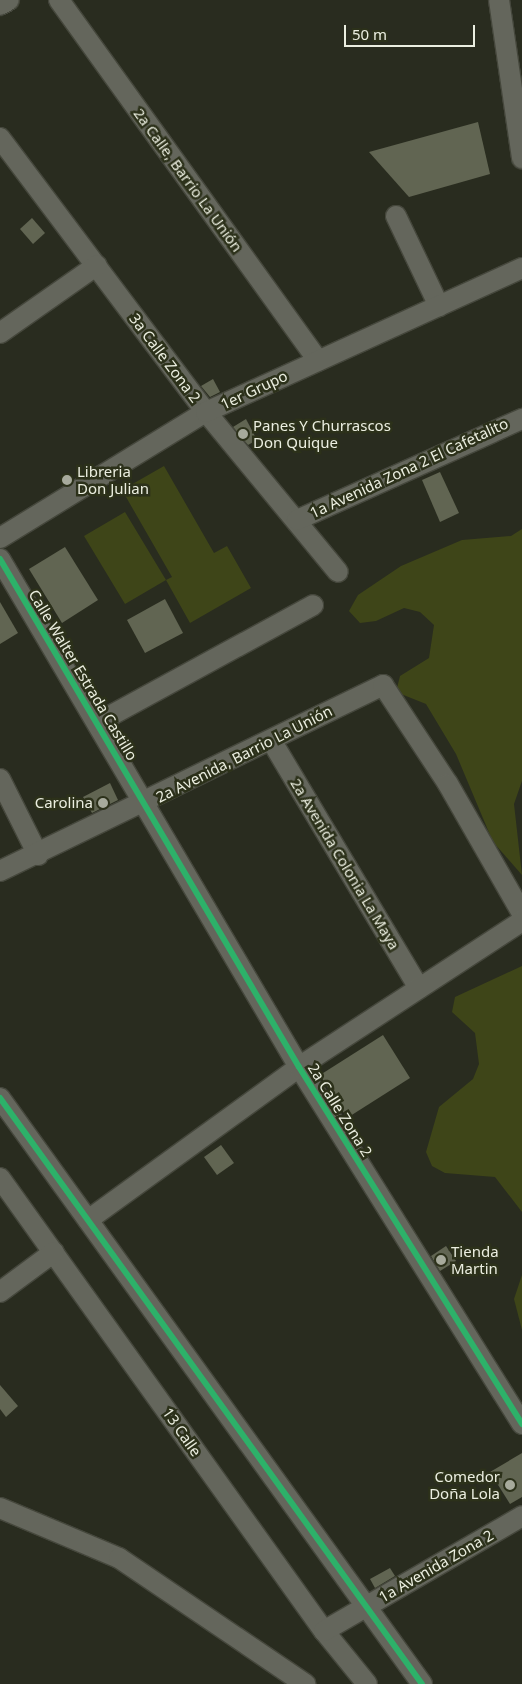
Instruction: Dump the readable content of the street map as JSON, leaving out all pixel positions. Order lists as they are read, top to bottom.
{
  "streets": {
    "street": [
      "2a Calle, Barrio La Unión",
      "3a Calle Zona 2",
      "1er Grupo",
      "1a Avenida Zona 2 El Cafetalito",
      "Calle Walter Estrada Castillo",
      "2a Avenida, Barrio La Unión",
      "2a Avenida Colonia La Maya",
      "2a Calle Zona 2",
      "13 Calle",
      "1a Avenida Zona 2"
    ]
  },
  "crossings": [
    ["2a Calle, Barrio La Unión", "1er Grupo"],
    ["3a Calle Zona 2", "1er Grupo"],
    ["3a Calle Zona 2", "1a Avenida Zona 2 El Cafetalito"],
    ["Calle Walter Estrada Castillo", "2a Avenida, Barrio La Unión"],
    ["Calle Walter Estrada Castillo", "2a Calle Zona 2"],
    ["2a Avenida, Barrio La Unión", "2a Avenida Colonia La Maya"],
    ["2a Avenida, Barrio La Unión", "2a Calle Zona 2"],
    ["13 Calle", "1a Avenida Zona 2"]
  ],
  "places": [
    "Panes Y Churrascos Don Quique",
    "Libreria Don Julian",
    "Carolina",
    "Tienda Martin",
    "Comedor Doña Lola"
  ],
  "scale_bar": "50 m"
}
